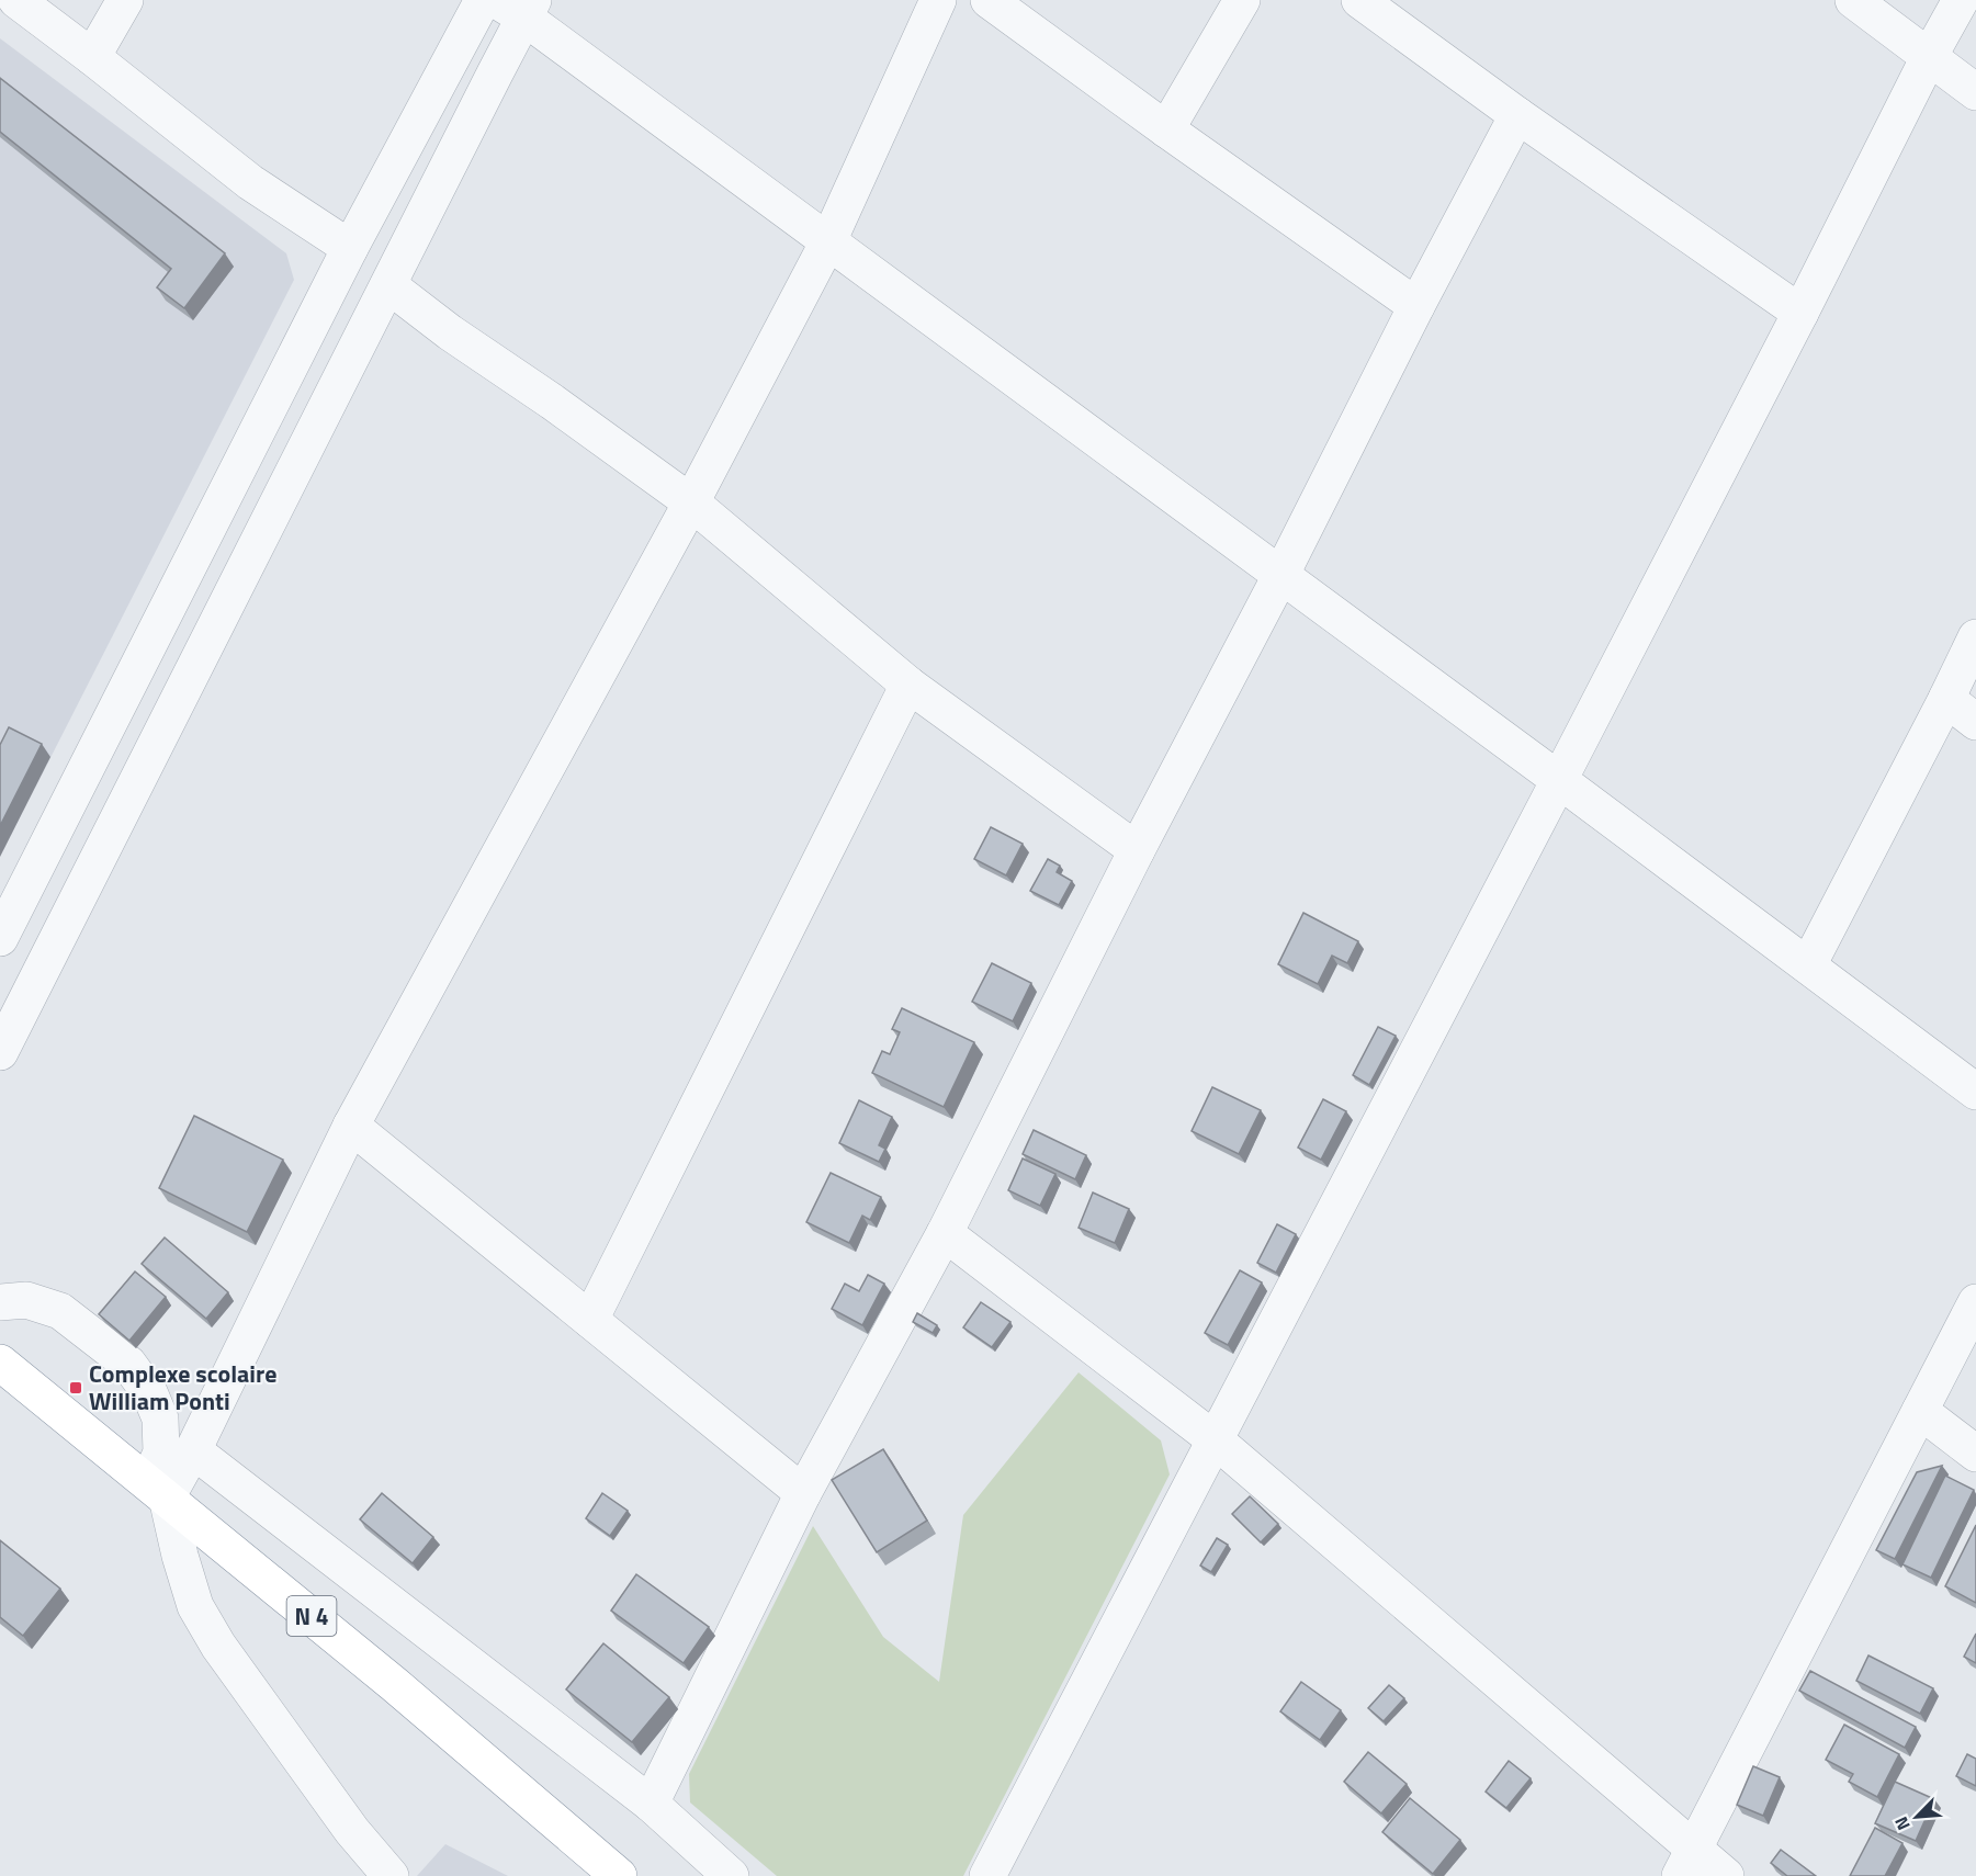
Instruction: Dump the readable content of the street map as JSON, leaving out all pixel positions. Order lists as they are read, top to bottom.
{
  "streets": {
    "highway": ["N 4"]
  },
  "places": {
    "transit": ["Complexe scolaire William Ponti"]
  },
  "north": "bottom left"
}
